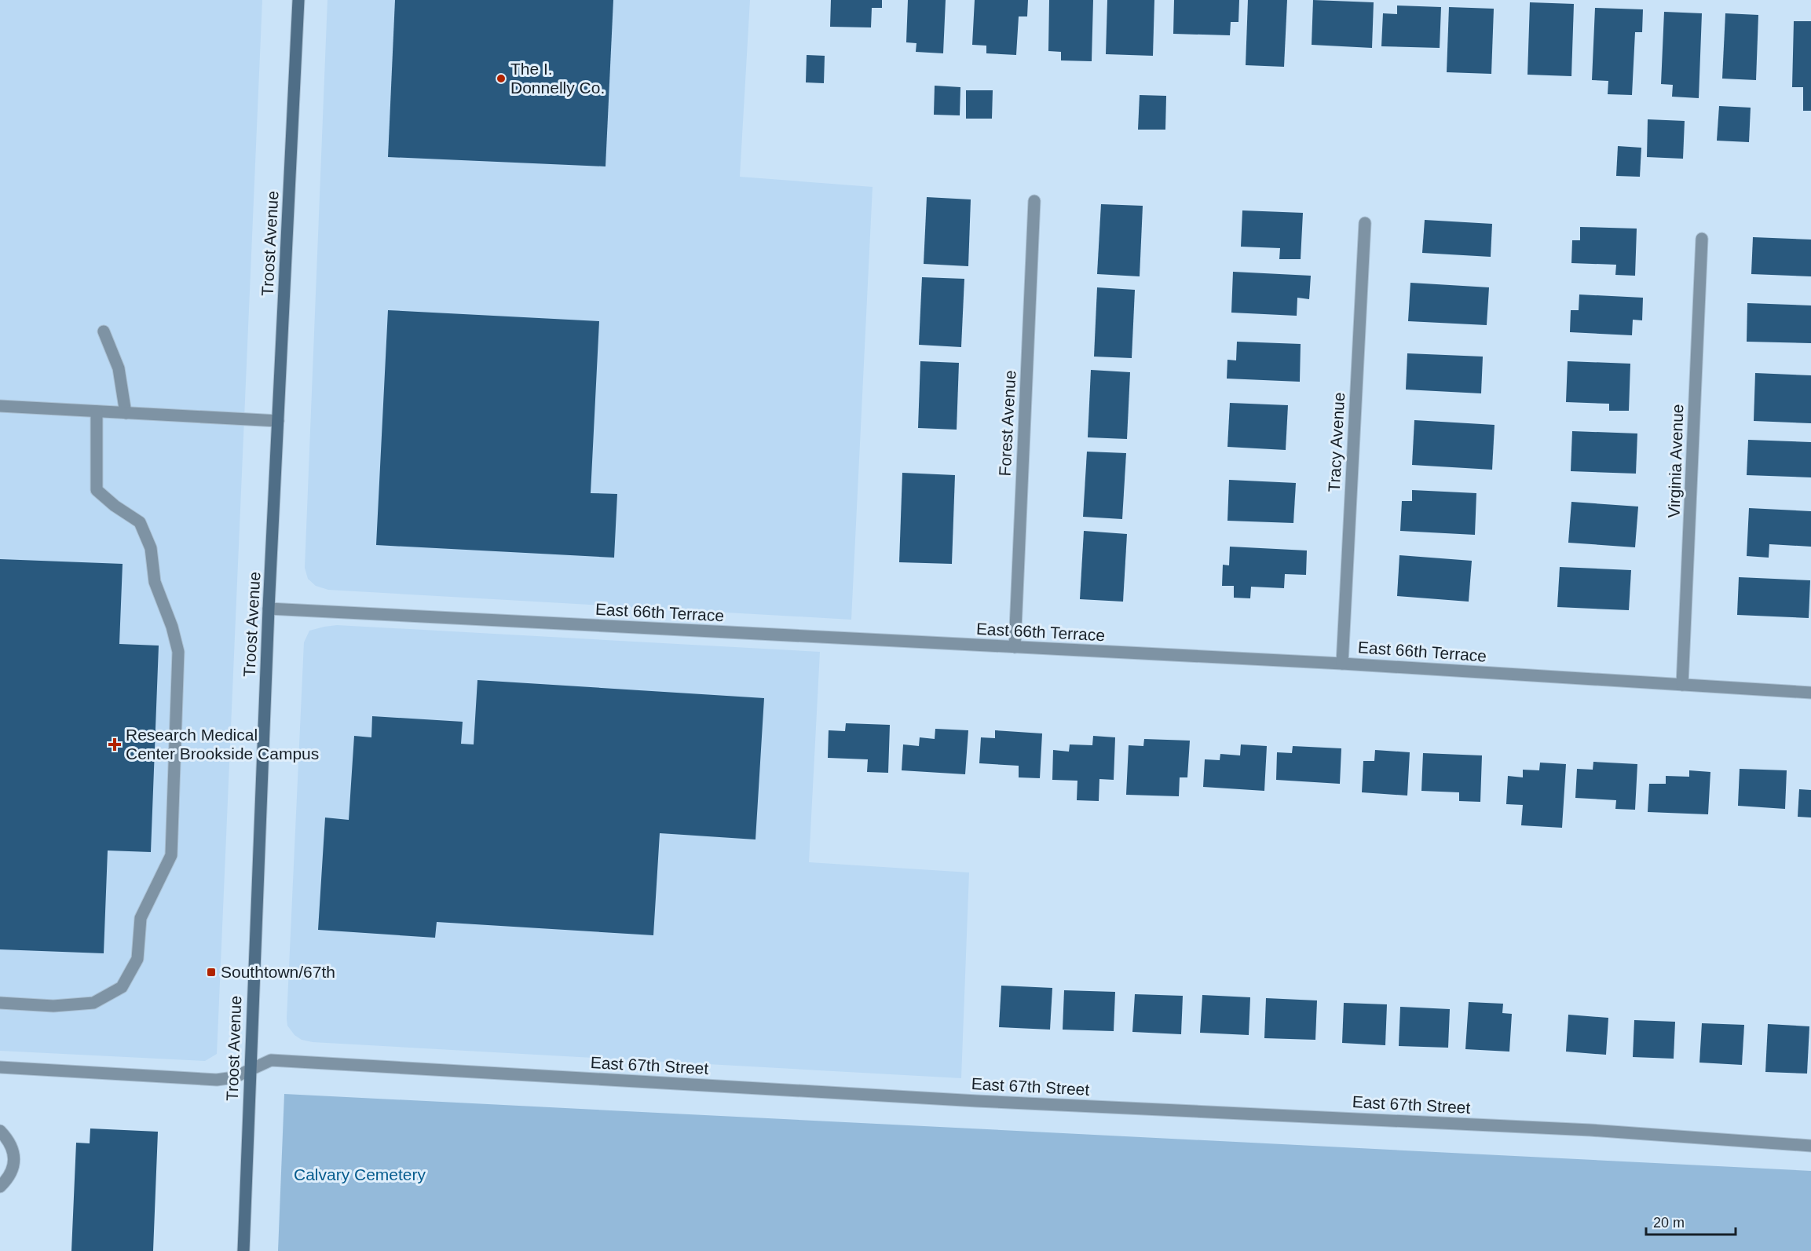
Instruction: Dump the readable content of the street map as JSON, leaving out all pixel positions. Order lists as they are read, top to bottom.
{
  "streets": {
    "main road": ["Troost Avenue"],
    "street": [
      "Forest Avenue",
      "Tracy Avenue",
      "Virginia Avenue",
      "East 66th Terrace",
      "East 67th Street"
    ]
  },
  "crossings": [
    ["Troost Avenue", "East 66th Terrace"],
    ["Troost Avenue", "East 67th Street"],
    ["Forest Avenue", "East 66th Terrace"],
    ["Tracy Avenue", "East 66th Terrace"],
    ["Virginia Avenue", "East 66th Terrace"]
  ],
  "parks": ["Calvary Cemetery"],
  "places": {
    "other": ["The I. Donnelly Co."],
    "health": ["Research Medical Center Brookside Campus"],
    "transit": ["Southtown/67th"]
  },
  "scale_bar": "20 m"
}
